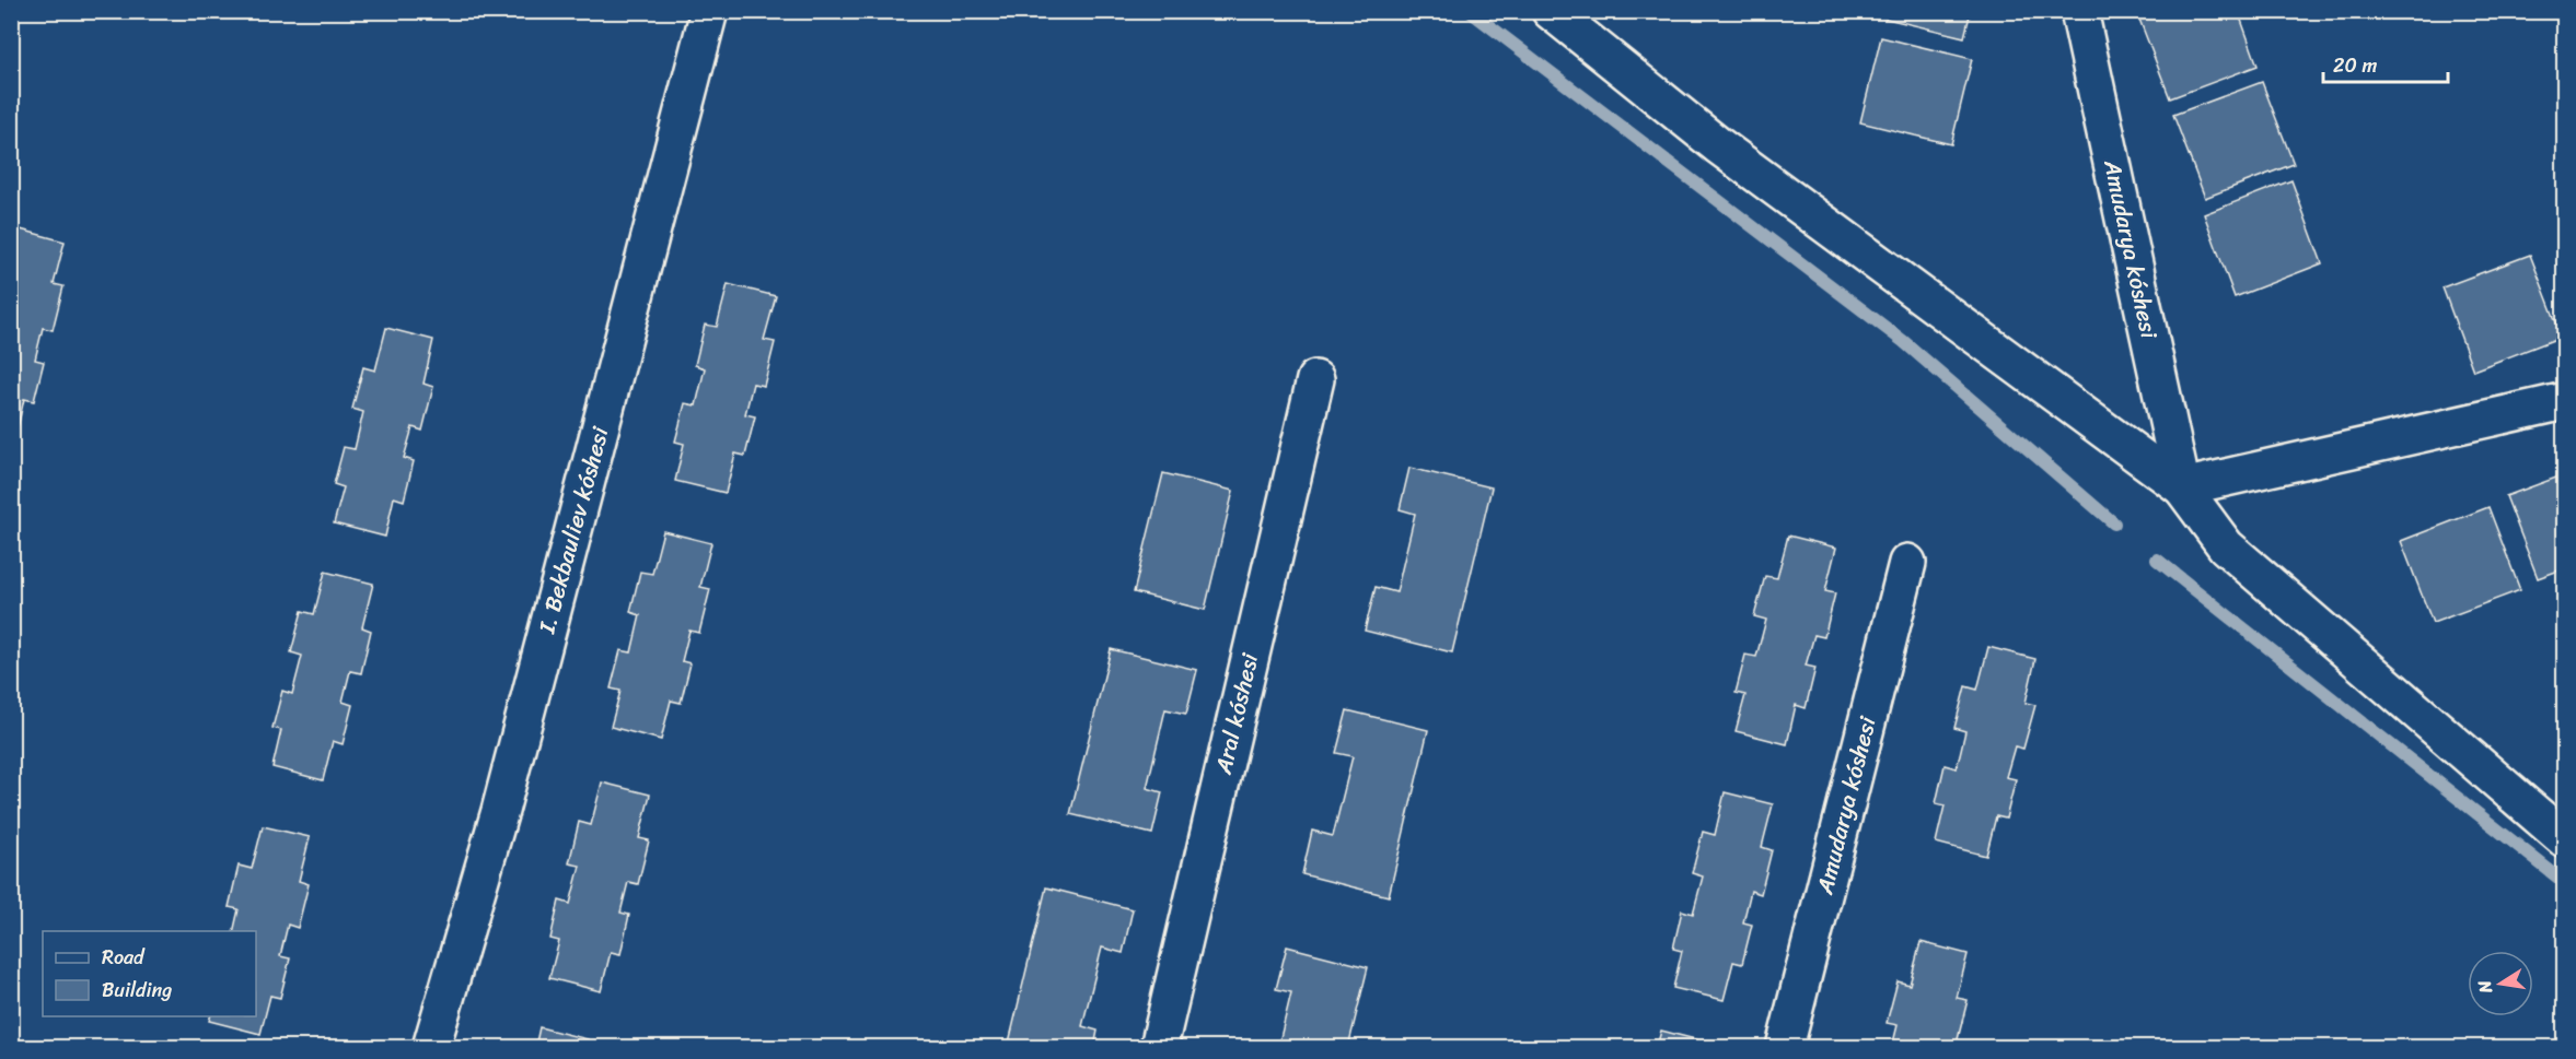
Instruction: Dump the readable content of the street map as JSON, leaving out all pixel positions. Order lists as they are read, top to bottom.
{
  "streets": {
    "street": ["Amudarya kóshesi", "I. Bekbauliev kóshesi", "Aral kóshesi"]
  },
  "legend": ["Road", "Building"],
  "scale_bar": "20 m",
  "north": "left"
}
